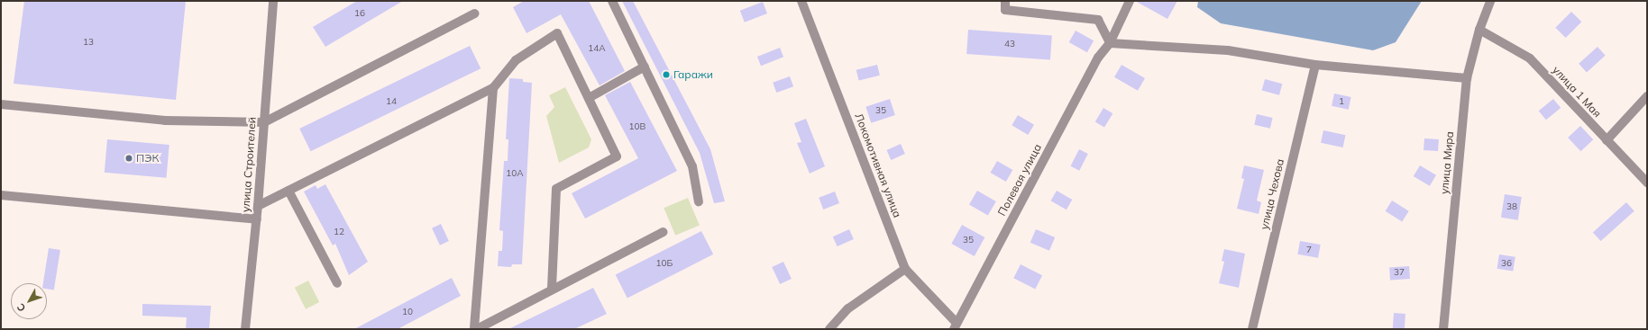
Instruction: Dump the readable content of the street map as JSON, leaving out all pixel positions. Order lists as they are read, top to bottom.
{
  "streets": {
    "street": [
      "улица 1 Мая",
      "улица Мира",
      "улица Строителей",
      "Локомотивная улица",
      "Полевая улица",
      "улица Чехова"
    ]
  },
  "crossings": [
    ["улица 1 Мая", "улица Мира"],
    ["Локомотивная улица", "Полевая улица"]
  ],
  "places": ["Гаражи", "ПЭК"],
  "house_numbers": [
    "16",
    "13",
    "43",
    "14А",
    "14",
    "1",
    "35",
    "10В",
    "10А",
    "38",
    "12",
    "35",
    "7",
    "10Б",
    "36",
    "37",
    "10"
  ],
  "north": "bottom left"
}
